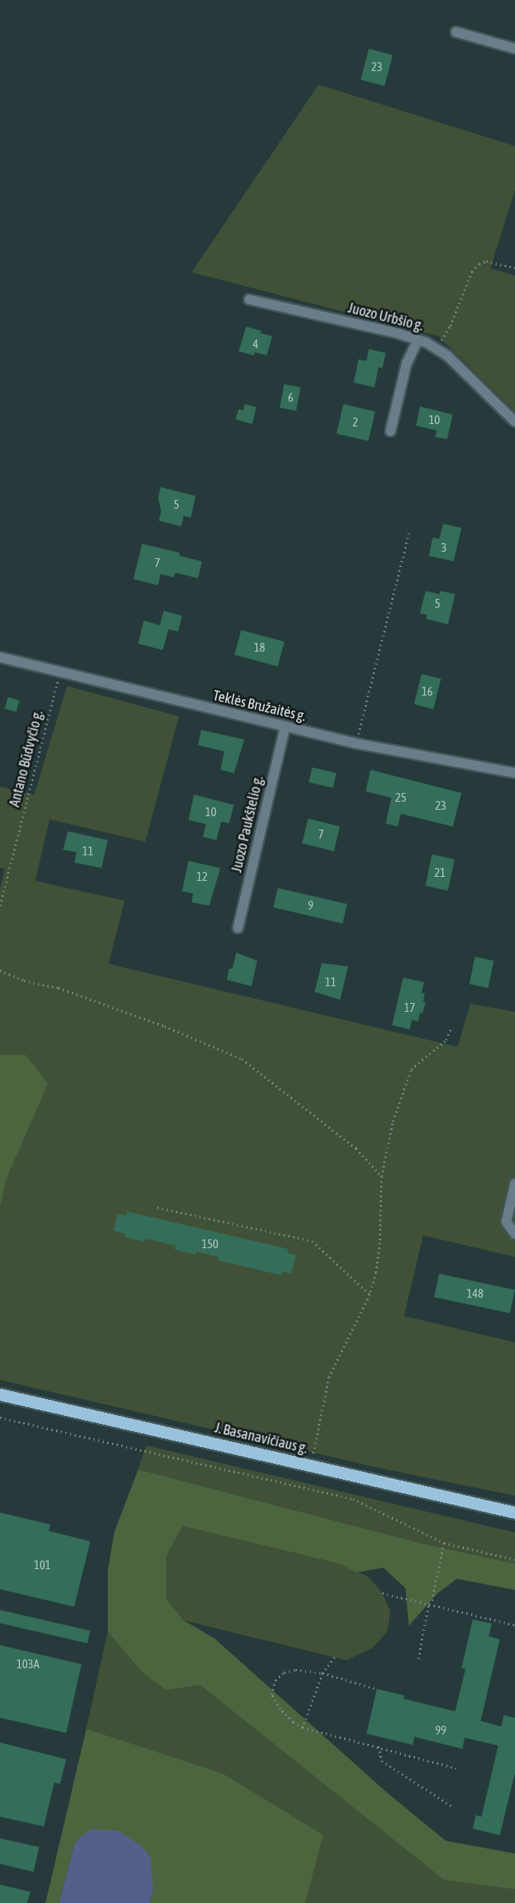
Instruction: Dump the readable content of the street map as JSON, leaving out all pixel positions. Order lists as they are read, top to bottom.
{
  "streets": {
    "main road": ["J. Basanavičiaus g."],
    "street": ["Juozo Urbšio g.", "Teklės Bružaitės g.", "Juozo Paukštelio g."],
    "path": ["Antano Būdvyčio g."]
  },
  "crossings": [
    ["Teklės Bružaitės g.", "Antano Būdvyčio g."],
    ["Teklės Bružaitės g.", "Juozo Paukštelio g."]
  ],
  "house_numbers": [
    "23",
    "4",
    "6",
    "10",
    "2",
    "5",
    "3",
    "7",
    "5",
    "18",
    "16",
    "25",
    "23",
    "10",
    "7",
    "11",
    "21",
    "12",
    "9",
    "11",
    "17",
    "150",
    "148",
    "101",
    "103A",
    "99"
  ]
}
